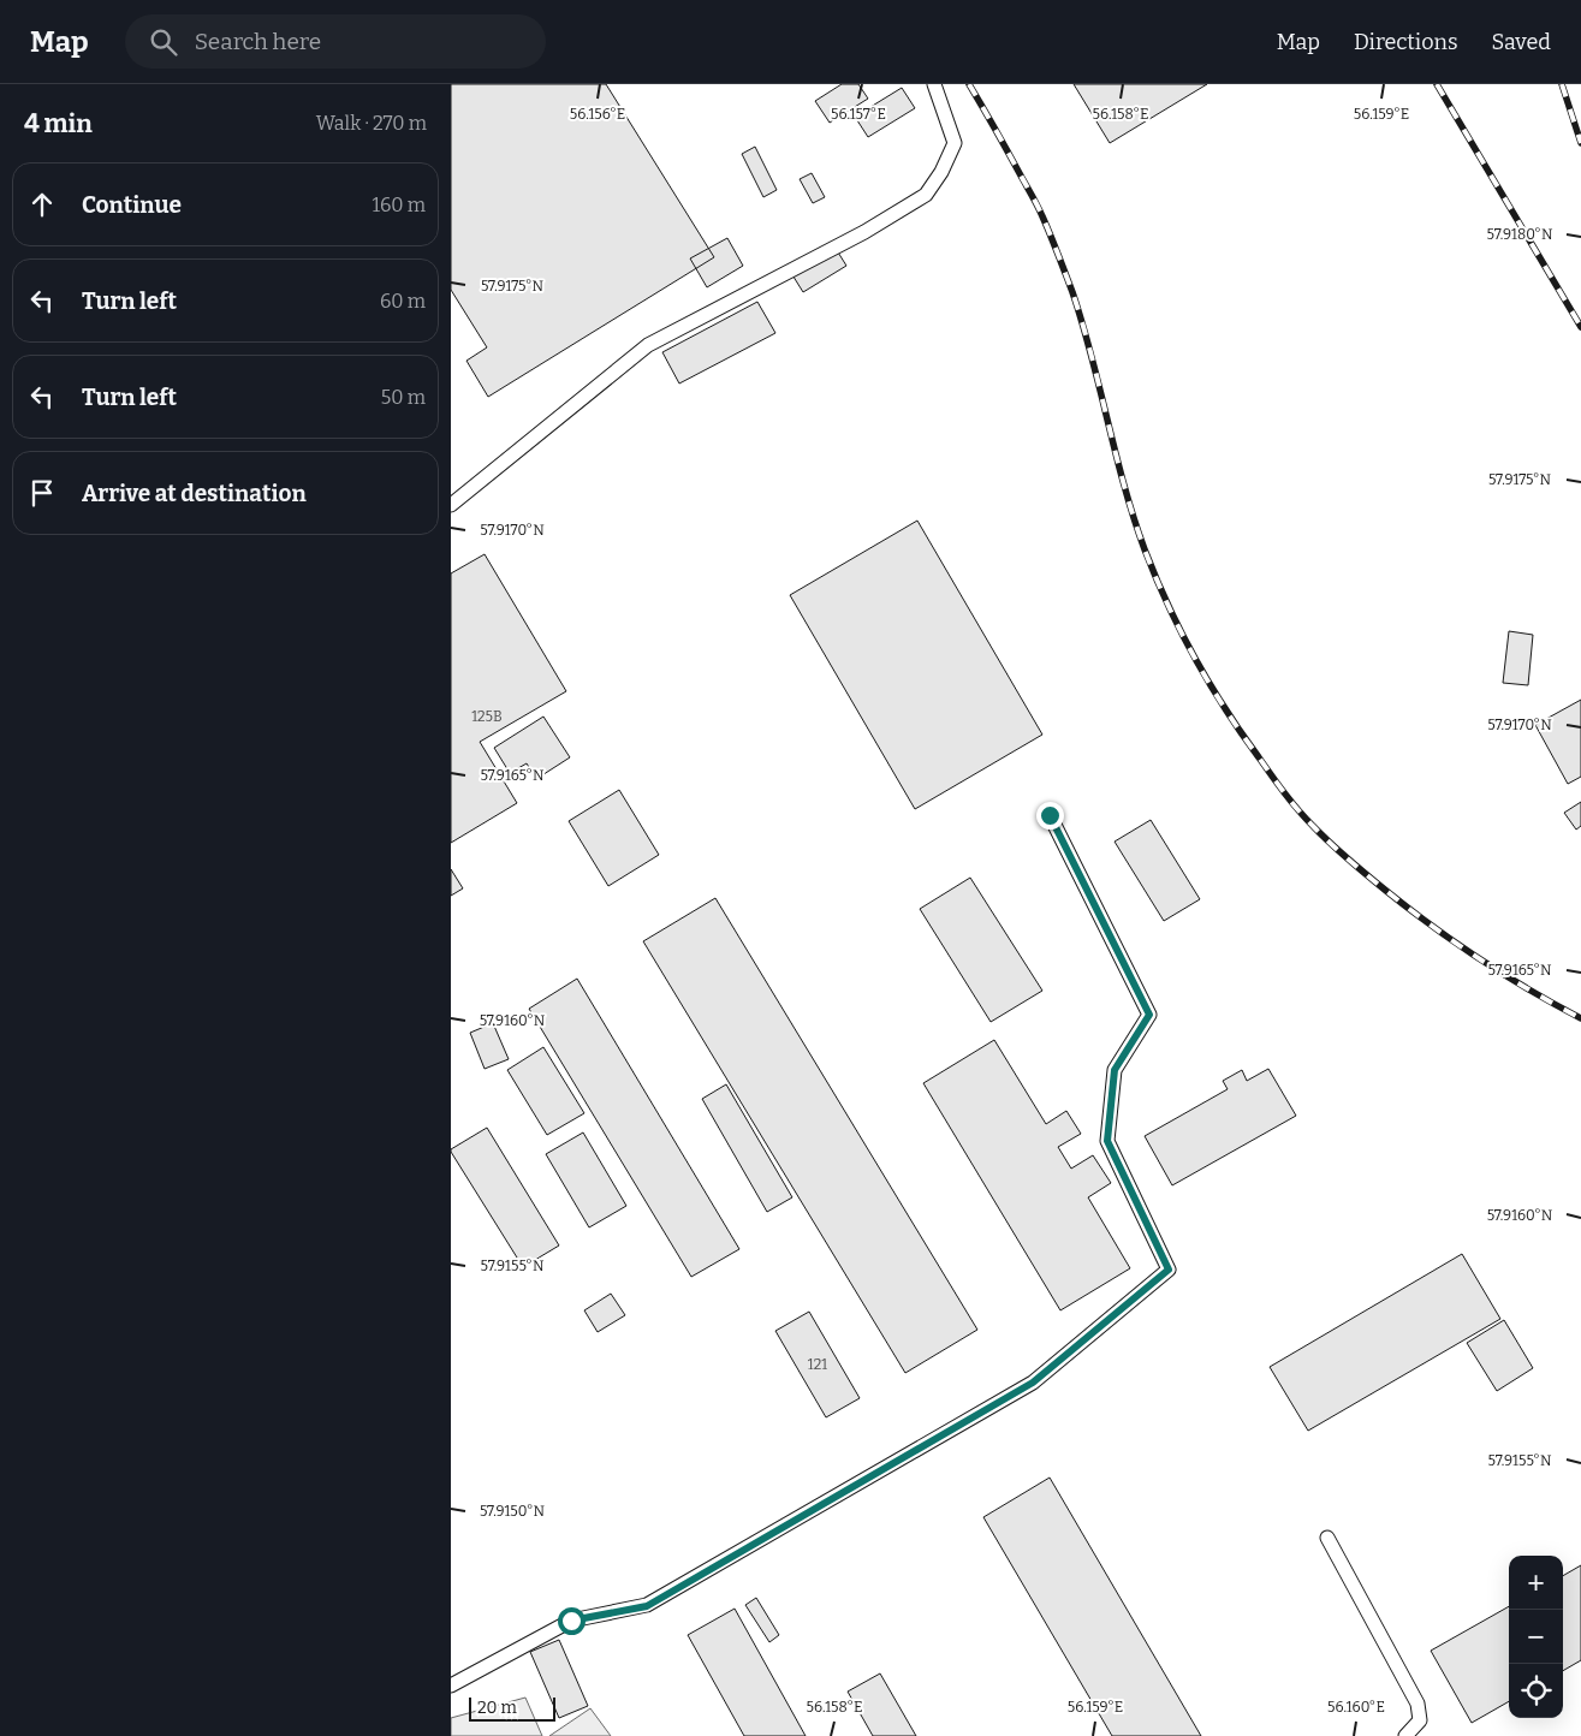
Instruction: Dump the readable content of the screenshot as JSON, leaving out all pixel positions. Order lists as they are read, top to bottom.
{
  "house_numbers": ["125В", "121"],
  "scale_bar": "20 m",
  "page": {
    "header": "Map",
    "search": "Search here",
    "nav": ["Map", "Directions", "Saved"],
    "heading": ["4 min", "Walk · 270 m"],
    "list": [
      ["Continue", "160 m"],
      ["Turn left", "60 m"],
      ["Turn left", "50 m"],
      "Arrive at destination"
    ],
    "map_buttons": ["+", "−"],
    "scale": "20 m"
  },
  "coordinates": [
    "56.156°E",
    "56.157°E",
    "56.158°E",
    "56.159°E",
    "57.9180°N",
    "57.9175°N",
    "57.9170°N",
    "57.9165°N",
    "57.9160°N",
    "57.9155°N",
    "57.9150°N",
    "56.160°E"
  ]
}
